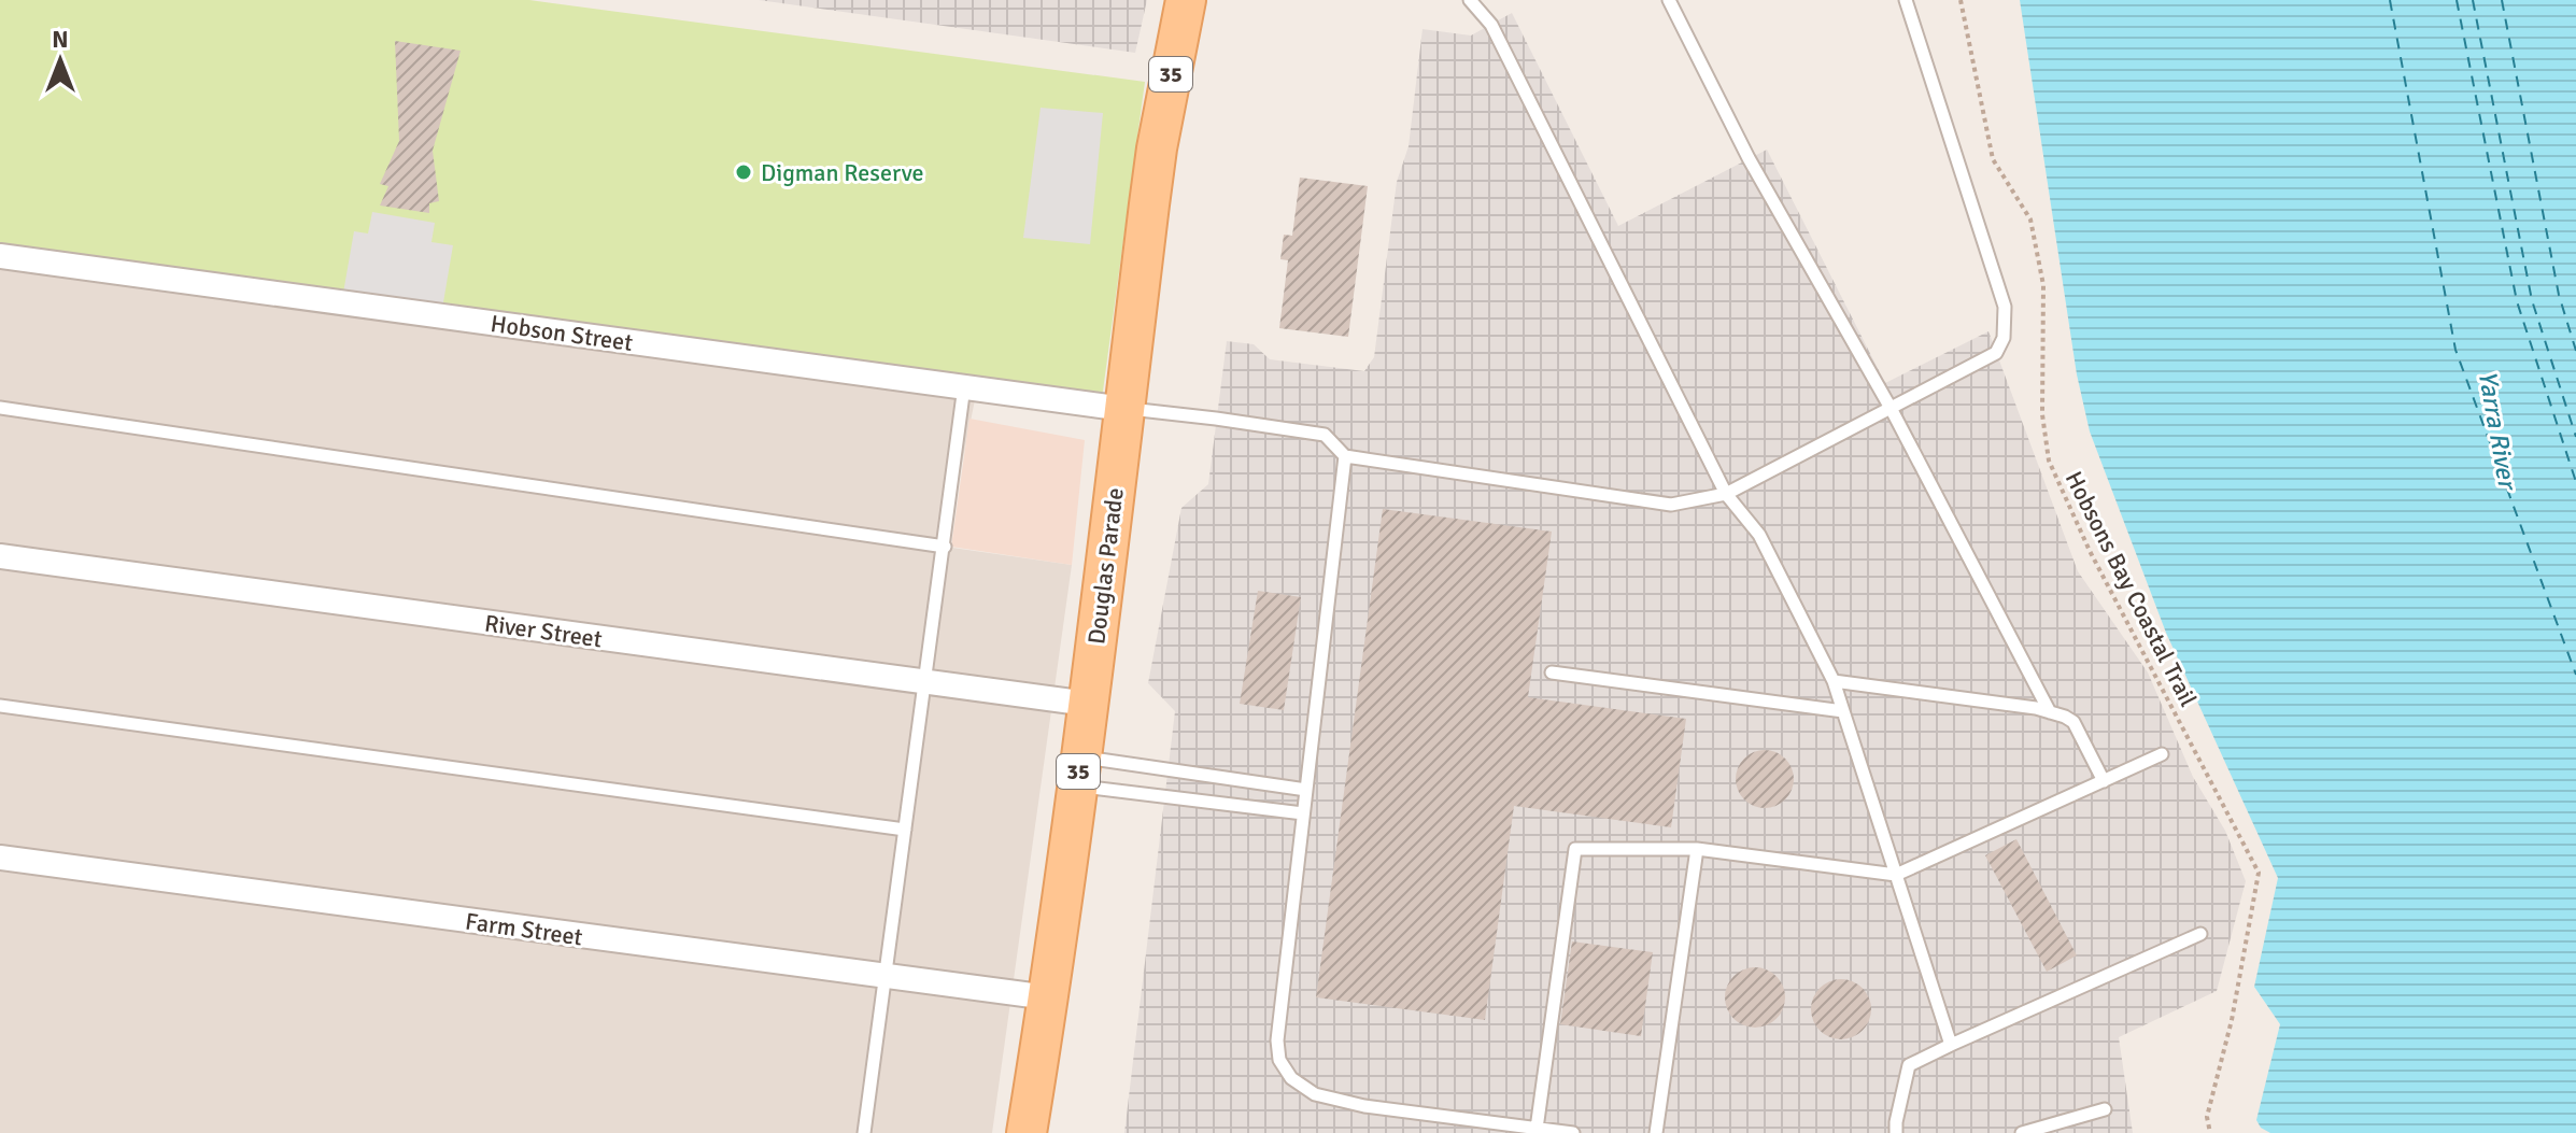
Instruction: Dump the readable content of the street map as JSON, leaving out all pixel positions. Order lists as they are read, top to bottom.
{
  "streets": {
    "main road": ["35", "Douglas Parade"],
    "street": ["Hobson Street", "River Street", "Farm Street"],
    "path": ["Hobsons Bay Coastal Trail"]
  },
  "crossings": [
    ["Hobson Street", "Douglas Parade"],
    ["Douglas Parade", "River Street"],
    ["Douglas Parade", "Farm Street"]
  ],
  "water": ["Yarra River"],
  "places": ["Digman Reserve"],
  "north": "top"
}
